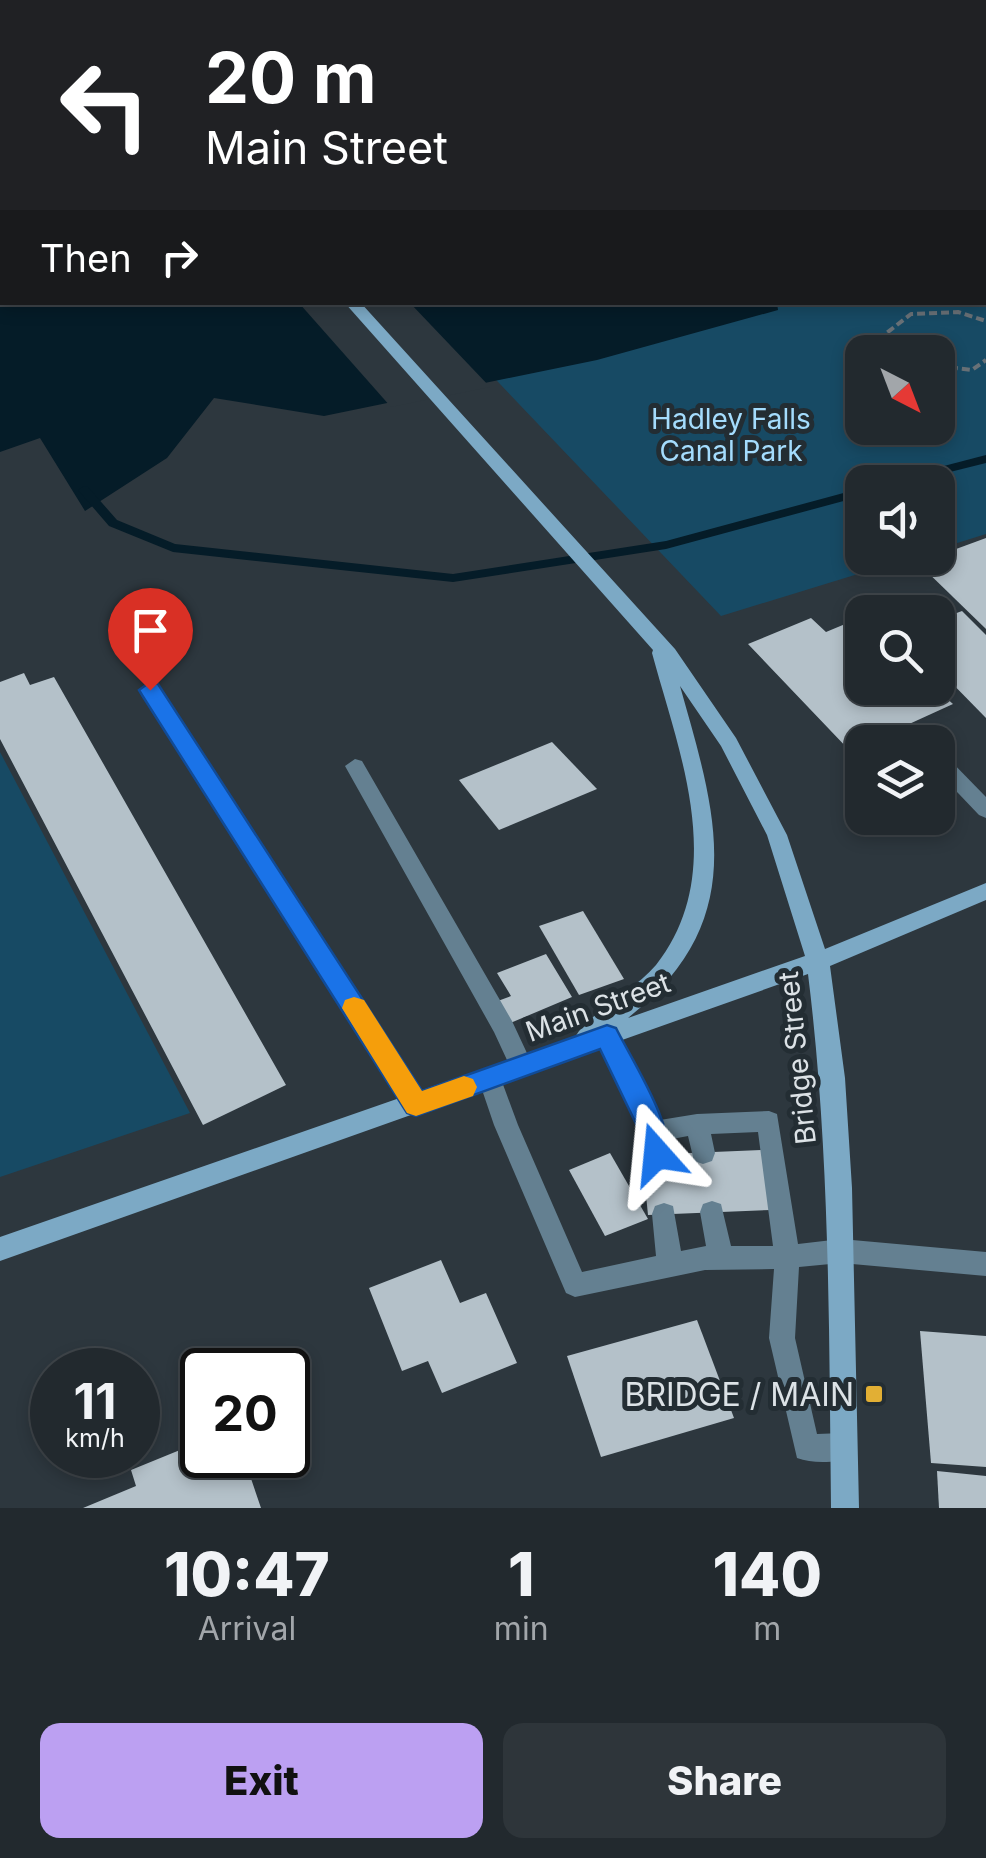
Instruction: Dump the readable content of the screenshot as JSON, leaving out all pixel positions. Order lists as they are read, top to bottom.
{
  "streets": {
    "main road": ["Main Street", "Bridge Street"]
  },
  "crossings": [
    ["Main Street", "Bridge Street"]
  ],
  "parks": ["Hadley Falls Canal Park"],
  "places": {
    "transit": ["BRIDGE / MAIN"]
  },
  "north": "bottom right",
  "page": {
    "turn": ["20 m", "Main Street"],
    "then": "Then",
    "speed": "11 km/h",
    "limit": "20",
    "eta": [
      "10:47",
      "Arrival",
      "1",
      "min",
      "140",
      "m"
    ],
    "buttons": ["Exit", "Share"]
  }
}
